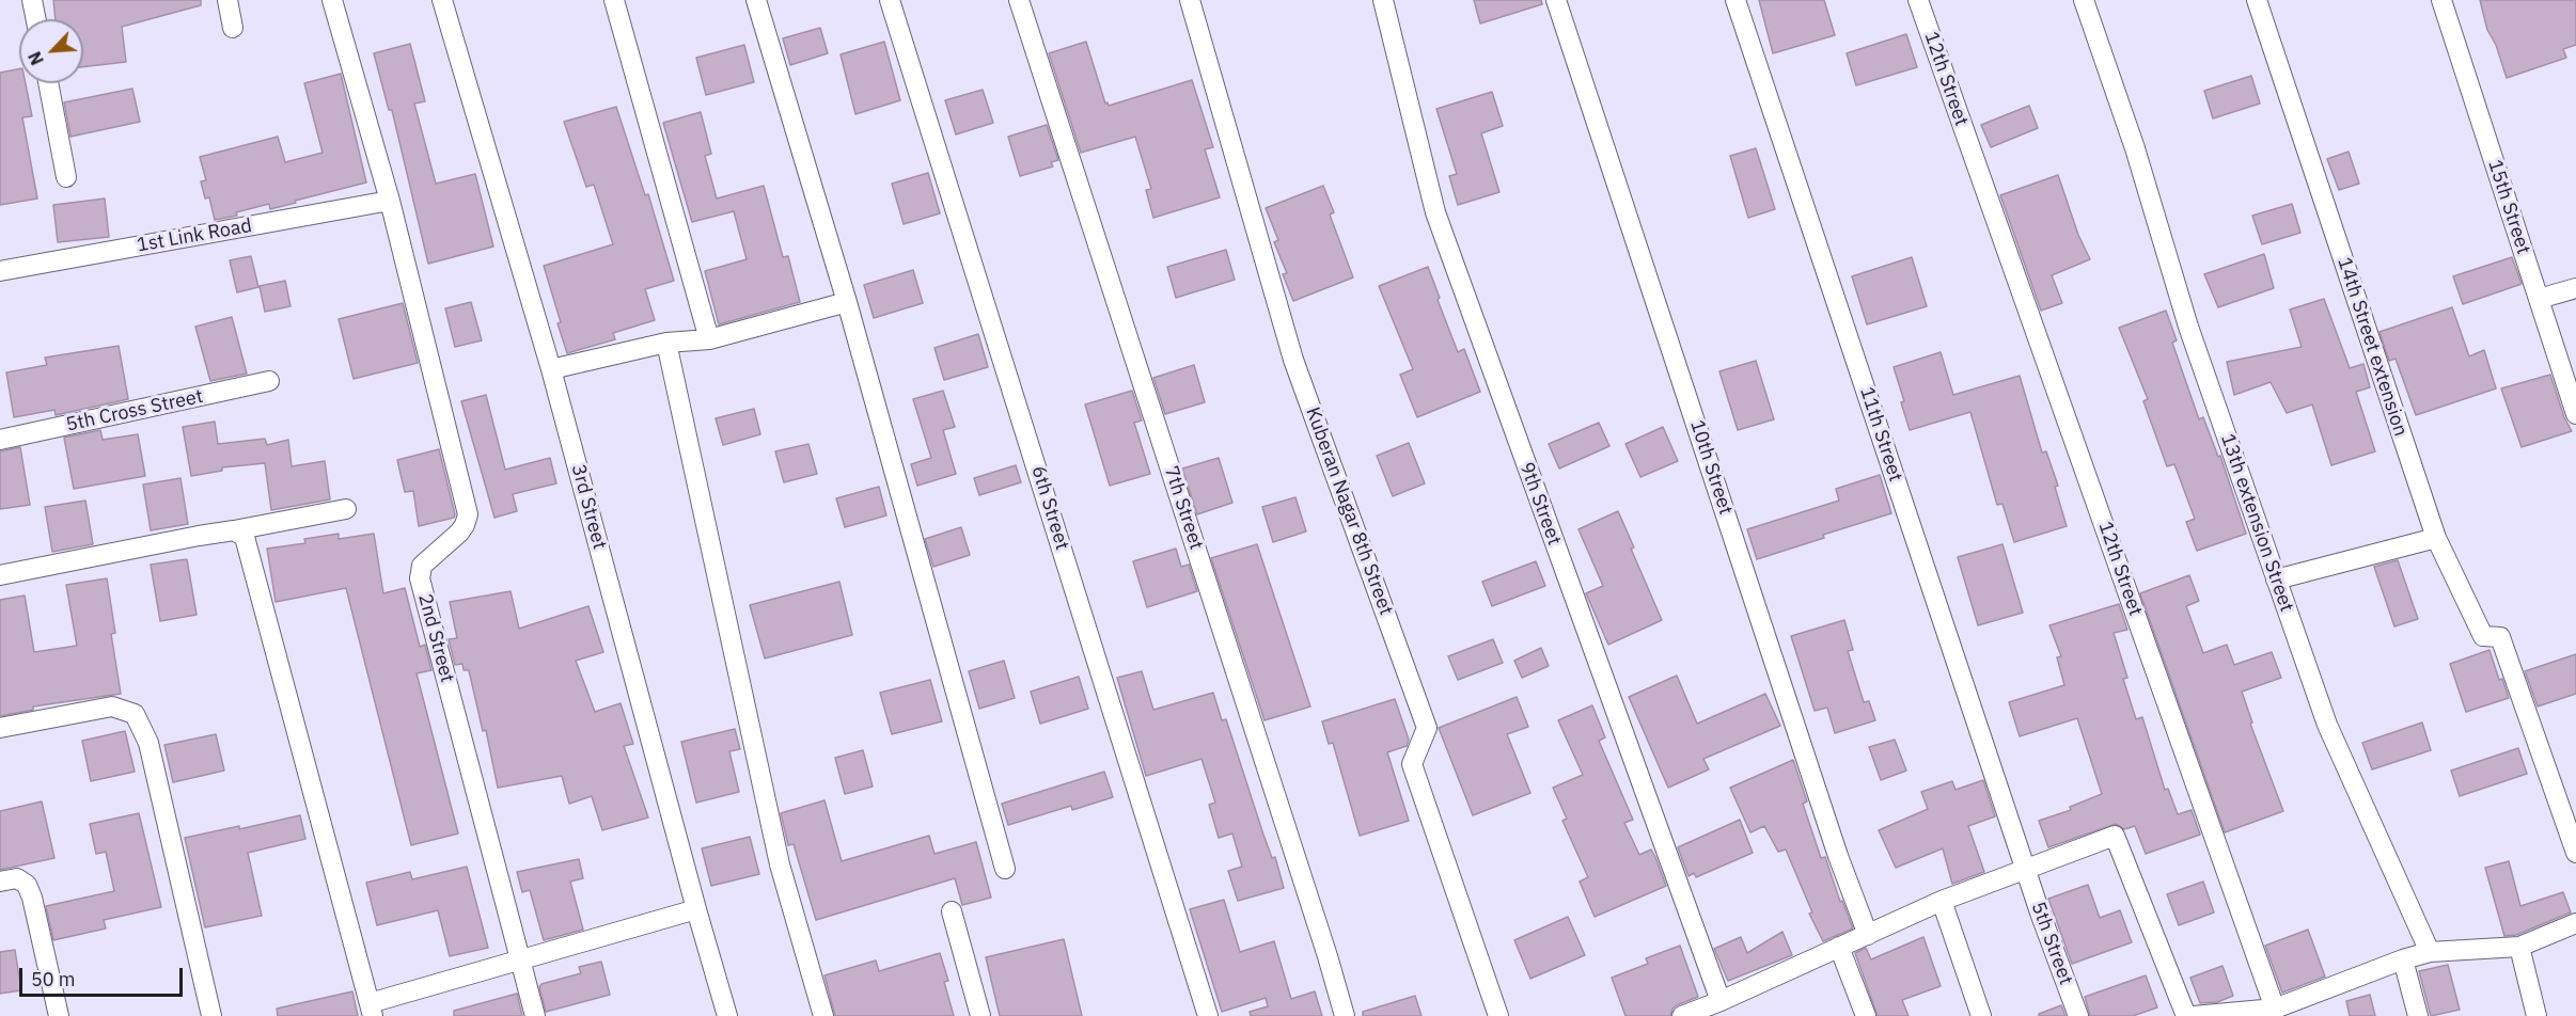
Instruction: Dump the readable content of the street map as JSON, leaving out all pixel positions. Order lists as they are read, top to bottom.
{
  "streets": {
    "street": [
      "12th Street",
      "15th Street",
      "1st Link Road",
      "14th Street extension",
      "5th Cross Street",
      "11th Street",
      "10th Street",
      "9th Street",
      "3rd Street",
      "6th Street",
      "7th Street",
      "Kuberan Nagar 8th Street",
      "13th extension Street",
      "2nd Street",
      "5th Street"
    ]
  },
  "crossings": [
    ["1st Link Road", "2nd Street"],
    ["11th Street", "5th Street"]
  ],
  "scale_bar": "50 m",
  "north": "bottom left"
}
